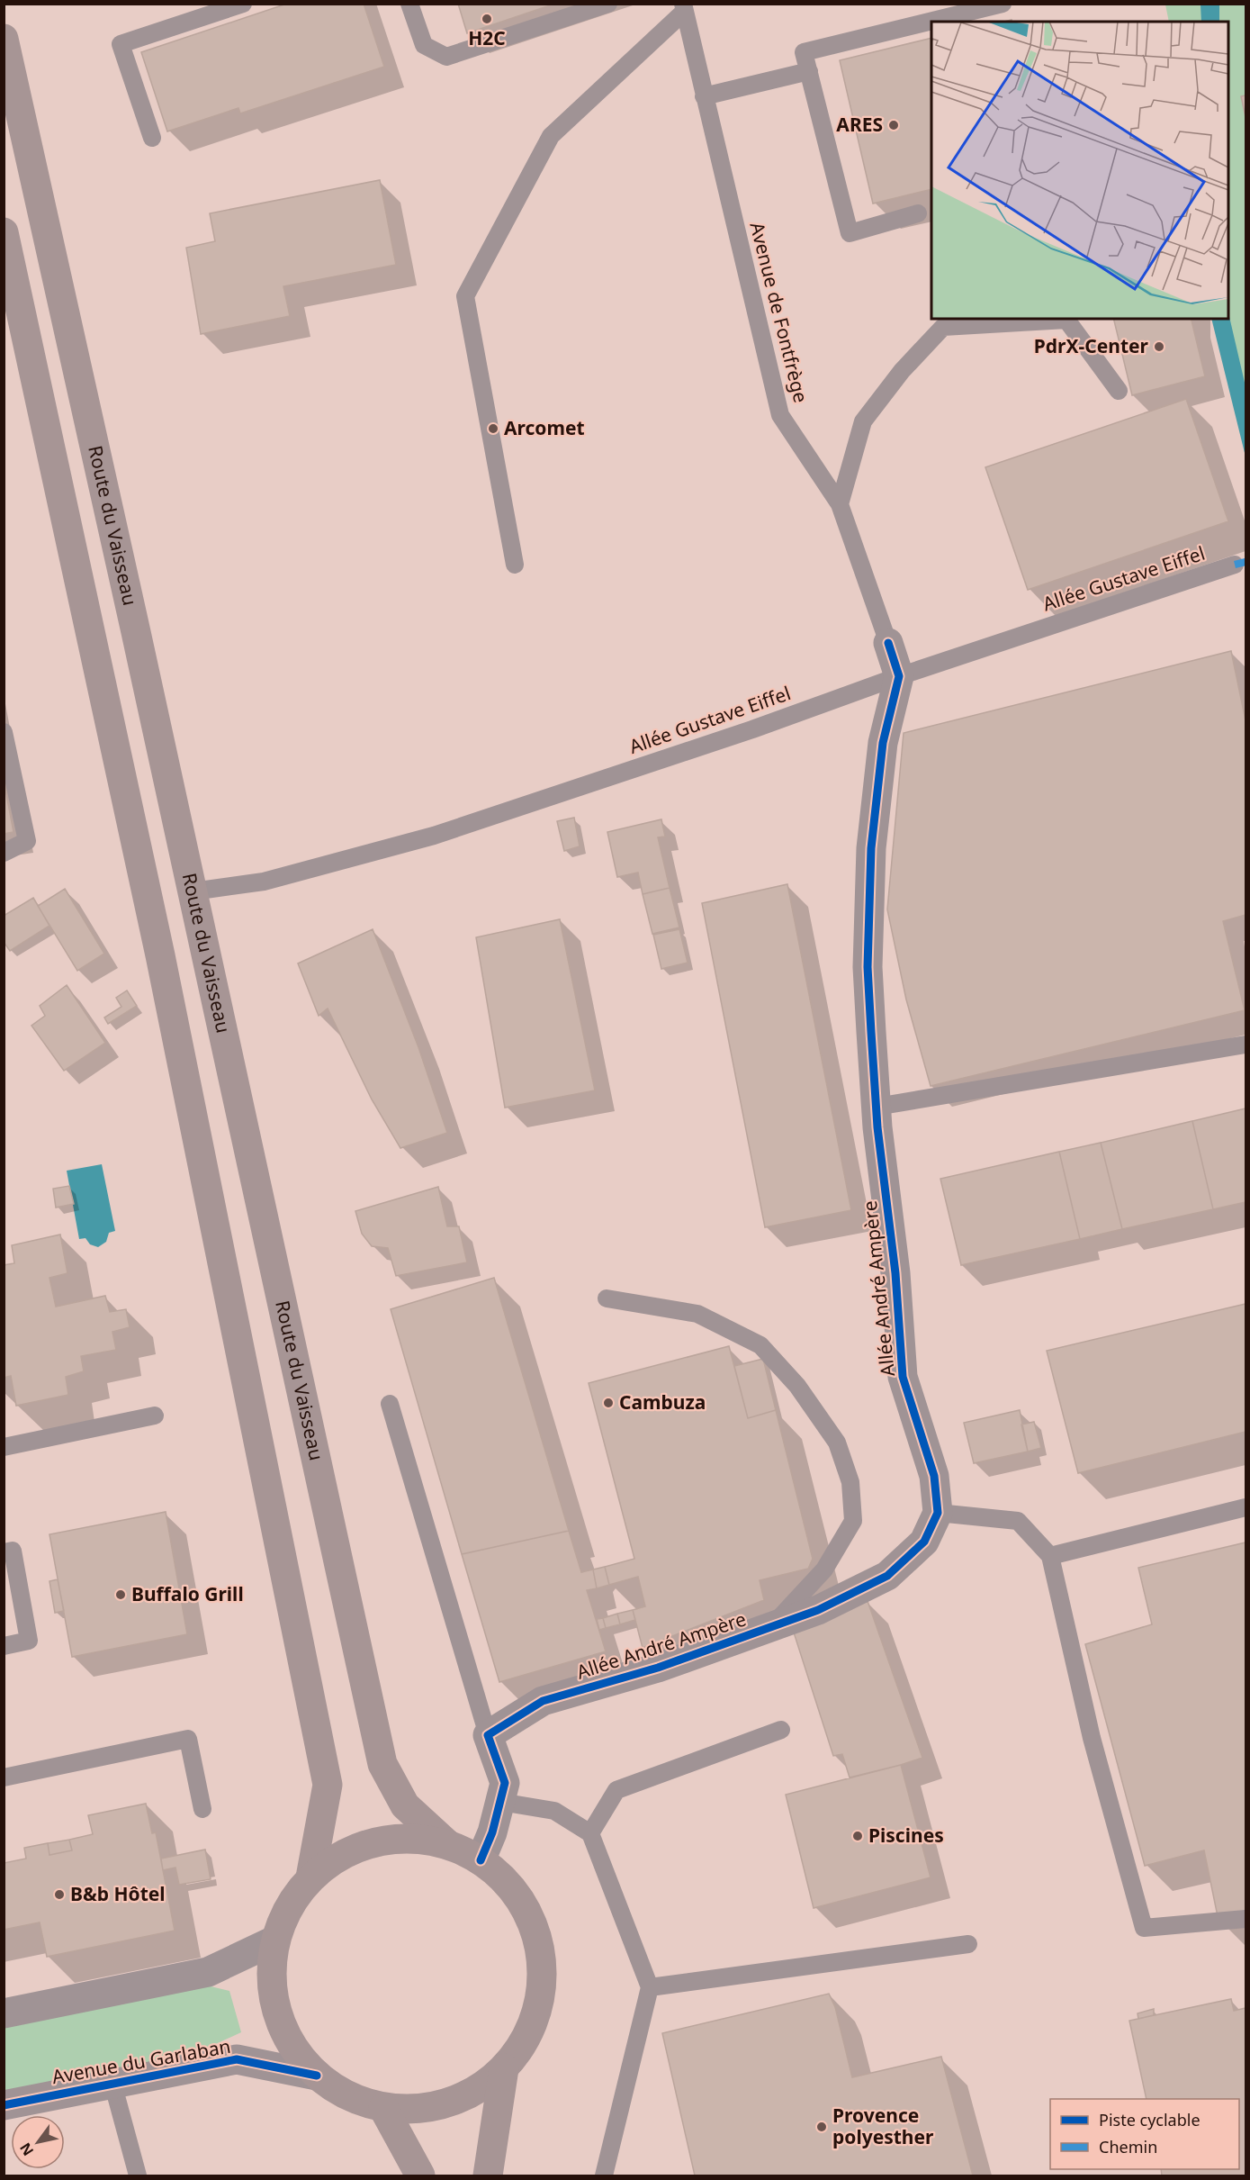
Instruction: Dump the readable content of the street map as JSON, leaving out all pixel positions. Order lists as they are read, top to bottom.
{
  "streets": {
    "main road": ["Route du Vaisseau"],
    "street": ["Allée André Ampère", "Avenue du Garlaban"],
    "lane": ["Avenue de Fontfrège", "Allée Gustave Eiffel"]
  },
  "crossings": [
    ["Route du Vaisseau", "Allée Gustave Eiffel"],
    ["Allée Gustave Eiffel", "Allée André Ampère"]
  ],
  "places": [
    "H2C",
    "ARES",
    "PdrX-Center",
    "Arcomet",
    "Cambuza",
    "Buffalo Grill",
    "Piscines",
    "B&b Hôtel",
    "Provence polyesther"
  ],
  "legend": ["Piste cyclable", "Chemin"],
  "north": "bottom left"
}
